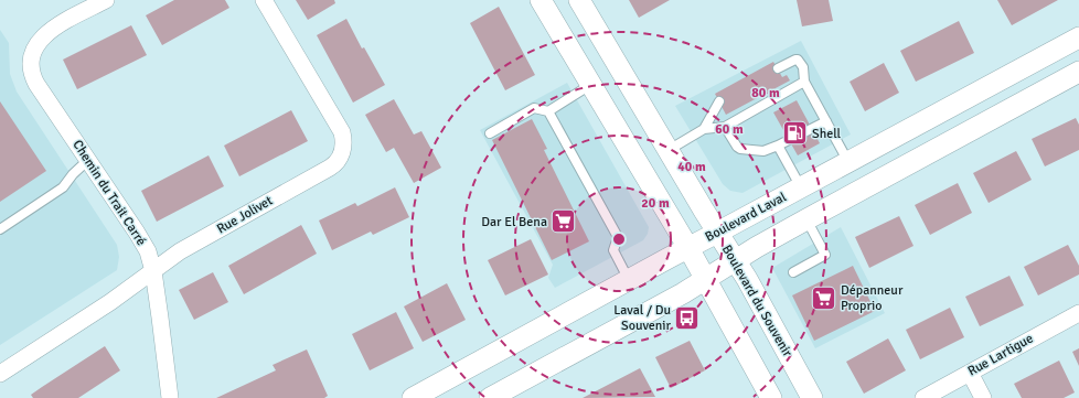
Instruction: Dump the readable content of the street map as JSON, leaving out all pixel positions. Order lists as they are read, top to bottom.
{
  "streets": {
    "street": [
      "Chemin du Trait Carré",
      "Rue Jolivet",
      "Boulevard Laval",
      "Boulevard du Souvenir",
      "Rue Lartigue"
    ]
  },
  "crossings": [
    ["Chemin du Trait Carré", "Rue Jolivet"],
    ["Boulevard Laval", "Boulevard du Souvenir"]
  ],
  "places": {
    "fuel station": ["Shell"],
    "supermarket": ["Dar El Bena", "Dépanneur Proprio"],
    "bus stop": ["Laval / Du Souvenir"]
  },
  "rings": [
    "80 m",
    "60 m",
    "40 m",
    "20 m"
  ]
}
